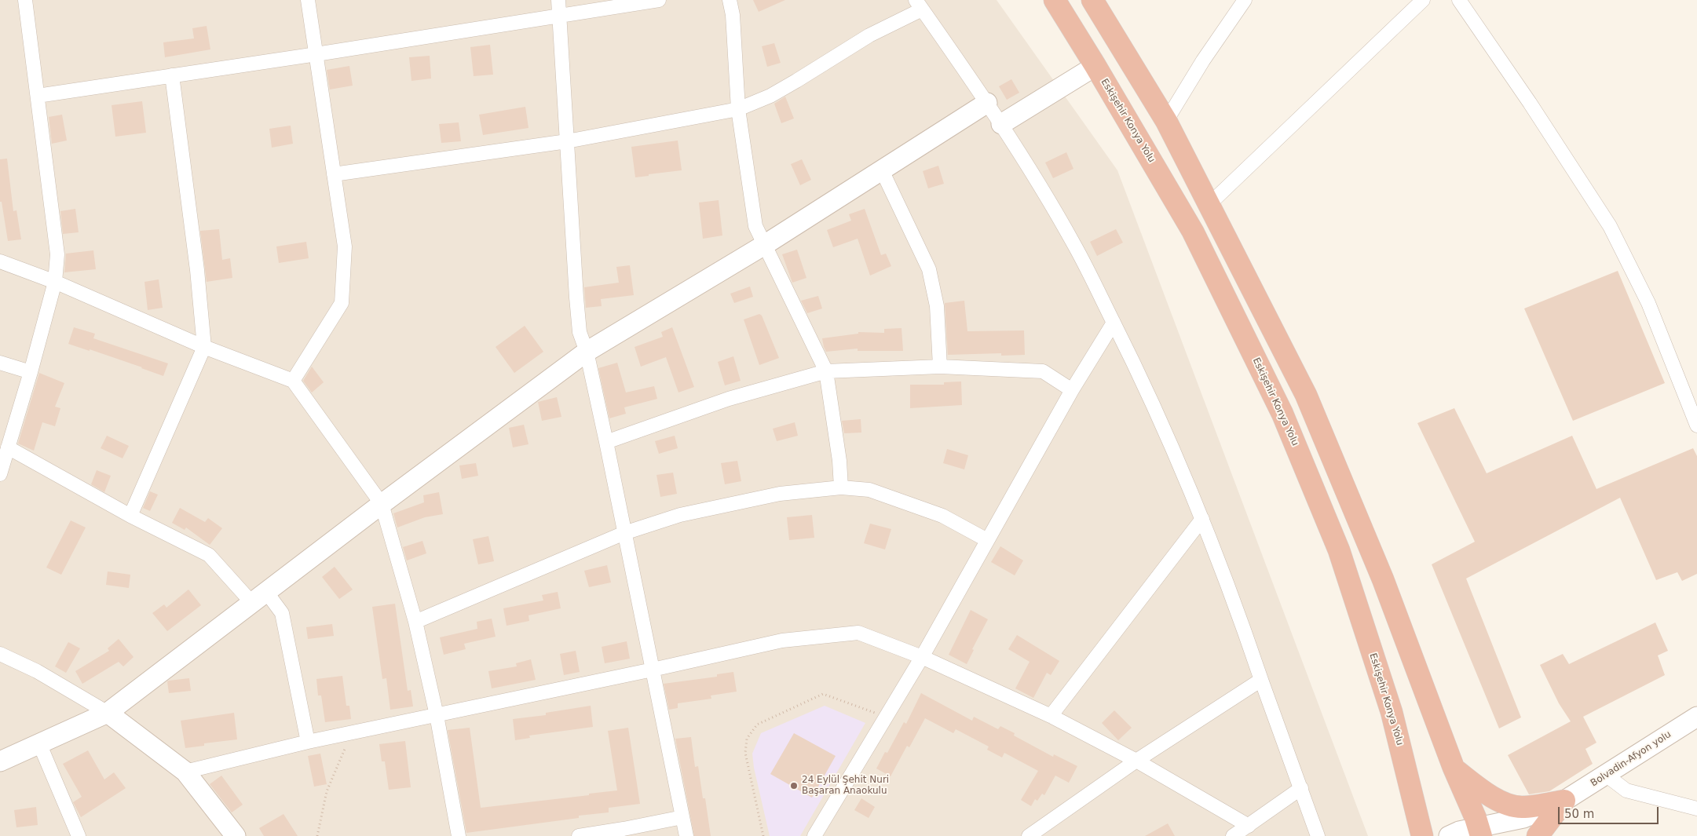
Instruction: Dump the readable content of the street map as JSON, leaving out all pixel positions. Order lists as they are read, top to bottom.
{
  "streets": {
    "highway": ["Eskişehir Konya Yolu"],
    "street": ["Bolvadin-Afyon yolu"]
  },
  "places": ["24 Eylül Şehit Nuri Başaran Anaokulu"],
  "scale_bar": "50 m"
}
